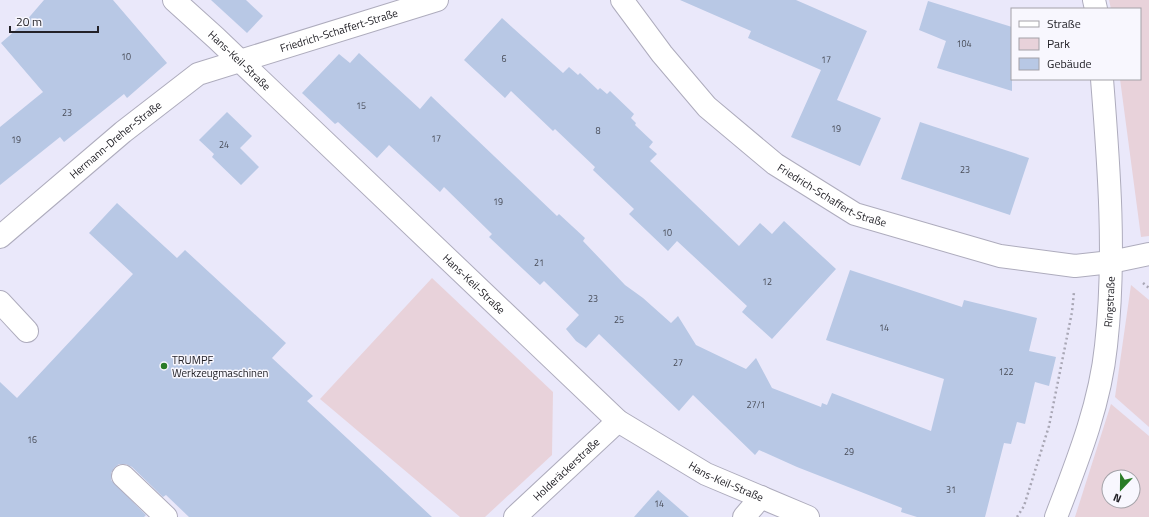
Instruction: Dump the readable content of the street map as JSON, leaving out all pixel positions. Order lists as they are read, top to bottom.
{
  "streets": {
    "street": [
      "Friedrich-Schaffert-Straße",
      "Hans-Keil-Straße",
      "Hermann-Dreher-Straße",
      "Ringstraße",
      "Holderäckerstraße"
    ]
  },
  "crossings": [
    ["Friedrich-Schaffert-Straße", "Hans-Keil-Straße"],
    ["Friedrich-Schaffert-Straße", "Hermann-Dreher-Straße"],
    ["Friedrich-Schaffert-Straße", "Ringstraße"],
    ["Hans-Keil-Straße", "Hermann-Dreher-Straße"],
    ["Hans-Keil-Straße", "Holderäckerstraße"]
  ],
  "places": ["TRUMPF Werkzeugmaschinen"],
  "house_numbers": [
    "104",
    "10",
    "6",
    "17",
    "15",
    "23",
    "19",
    "8",
    "17",
    "19",
    "24",
    "23",
    "19",
    "10",
    "21",
    "12",
    "23",
    "25",
    "14",
    "27",
    "122",
    "27/1",
    "16",
    "29",
    "31",
    "14"
  ],
  "legend": ["Straße", "Park", "Gebäude"],
  "scale_bar": "20 m",
  "north": "bottom"
}
